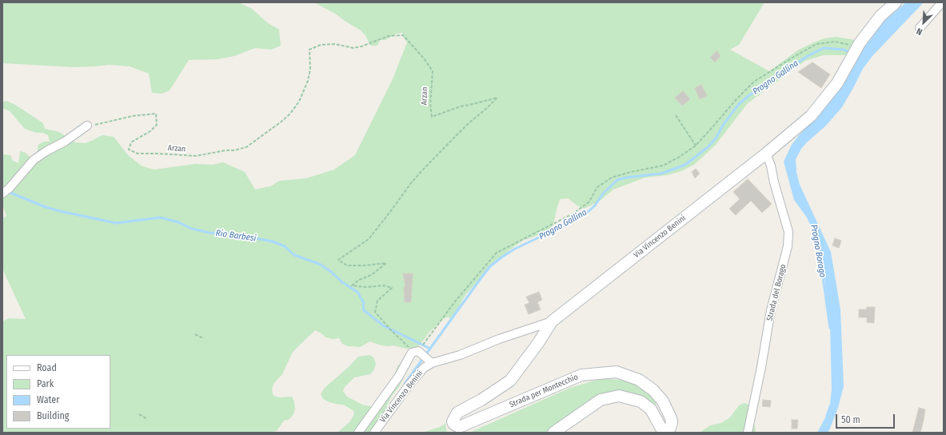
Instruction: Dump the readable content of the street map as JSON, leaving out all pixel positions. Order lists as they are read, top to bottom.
{
  "streets": {
    "street": ["Via Vincenzo Benini", "Strada del Borago", "Strada per Montecchio"],
    "path": ["Arzan"]
  },
  "crossings": [
    ["Arzan", "Via Vincenzo Benini"],
    ["Via Vincenzo Benini", "Strada del Borago"],
    ["Via Vincenzo Benini", "Strada per Montecchio"]
  ],
  "water": ["Progno Gallina", "Rio Barbesi", "Progno Borago"],
  "legend": [
    "Road",
    "Park",
    "Water",
    "Building"
  ],
  "scale_bar": "50 m",
  "north": "bottom left"
}
